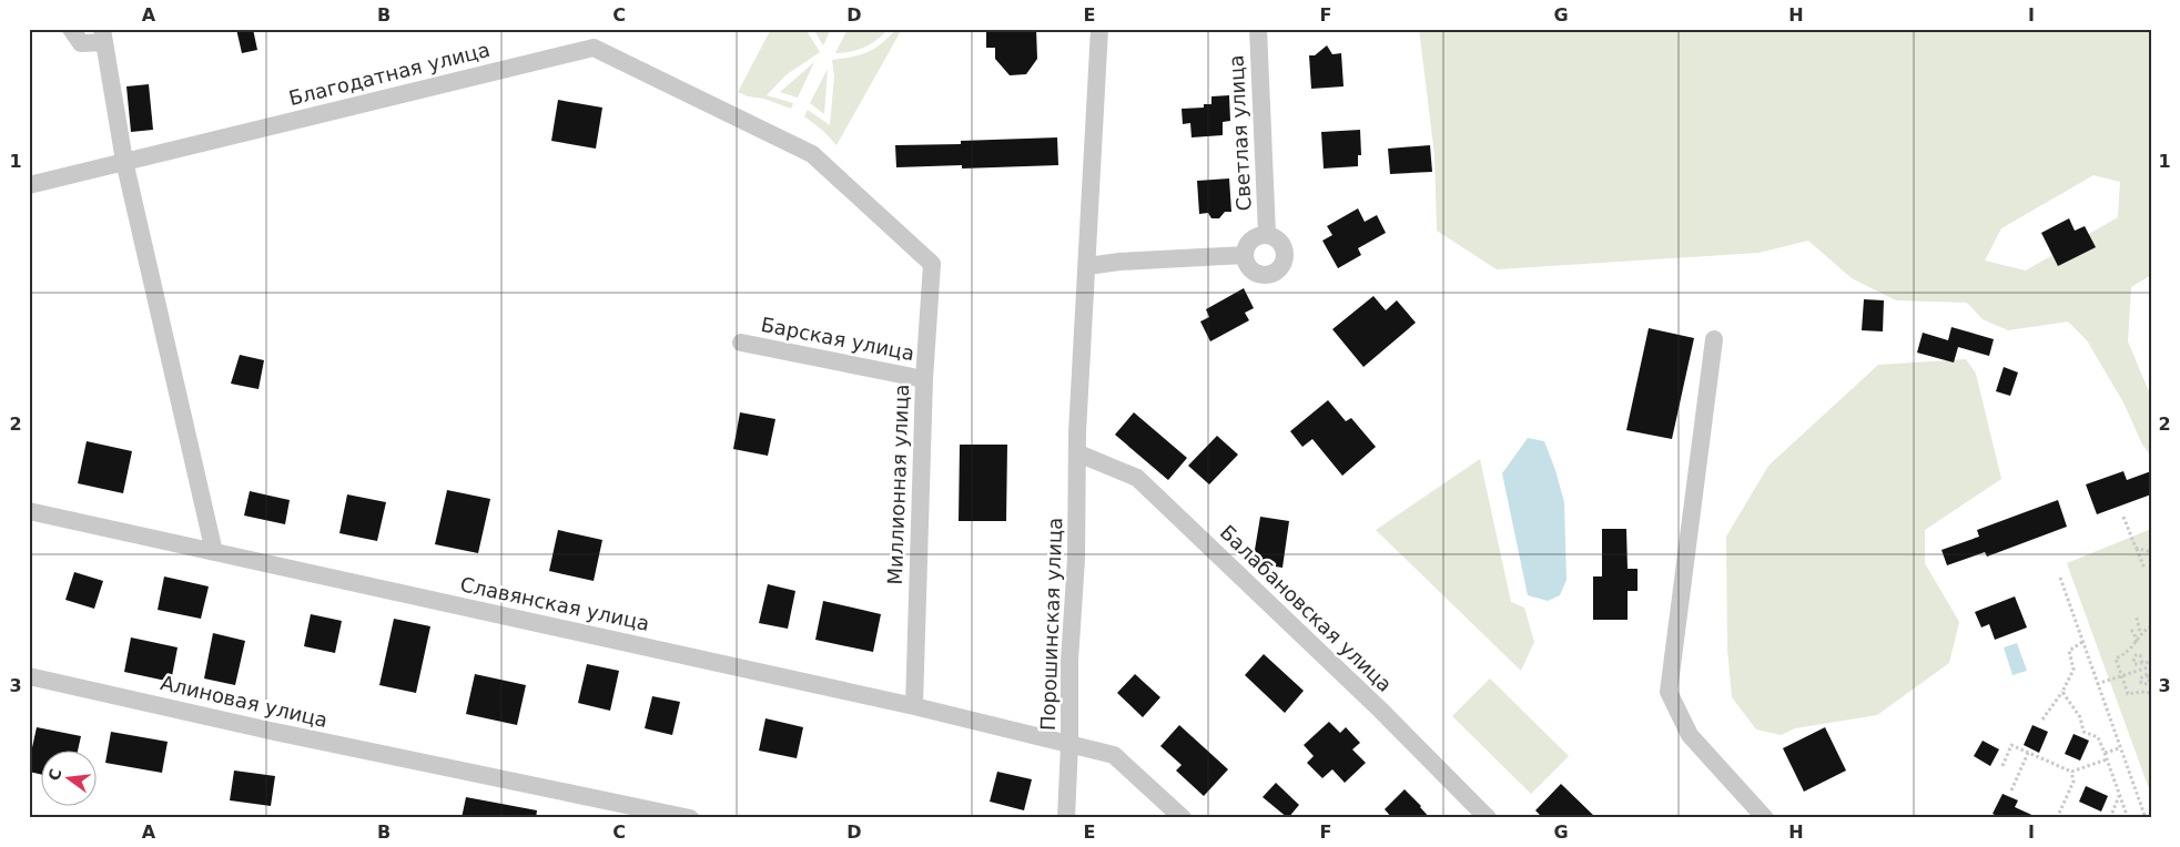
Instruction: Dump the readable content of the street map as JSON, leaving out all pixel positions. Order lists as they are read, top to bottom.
{
  "streets": {
    "street": [
      "Благодатная улица",
      "Светлая улица",
      "Барская улица",
      "Миллионная улица",
      "Славянская улица",
      "Балабановская улица",
      "Порошинская улица",
      "Алиновая улица"
    ]
  },
  "crossings": [
    ["Благодатная улица", "Миллионная улица"],
    ["Барская улица", "Миллионная улица"],
    ["Миллионная улица", "Славянская улица"],
    ["Славянская улица", "Порошинская улица"],
    ["Балабановская улица", "Порошинская улица"]
  ],
  "north": "left",
  "grid": {
    "columns": [
      "A",
      "B",
      "C",
      "D",
      "E",
      "F",
      "G",
      "H",
      "I"
    ],
    "rows": ["1", "2", "3"]
  }
}
